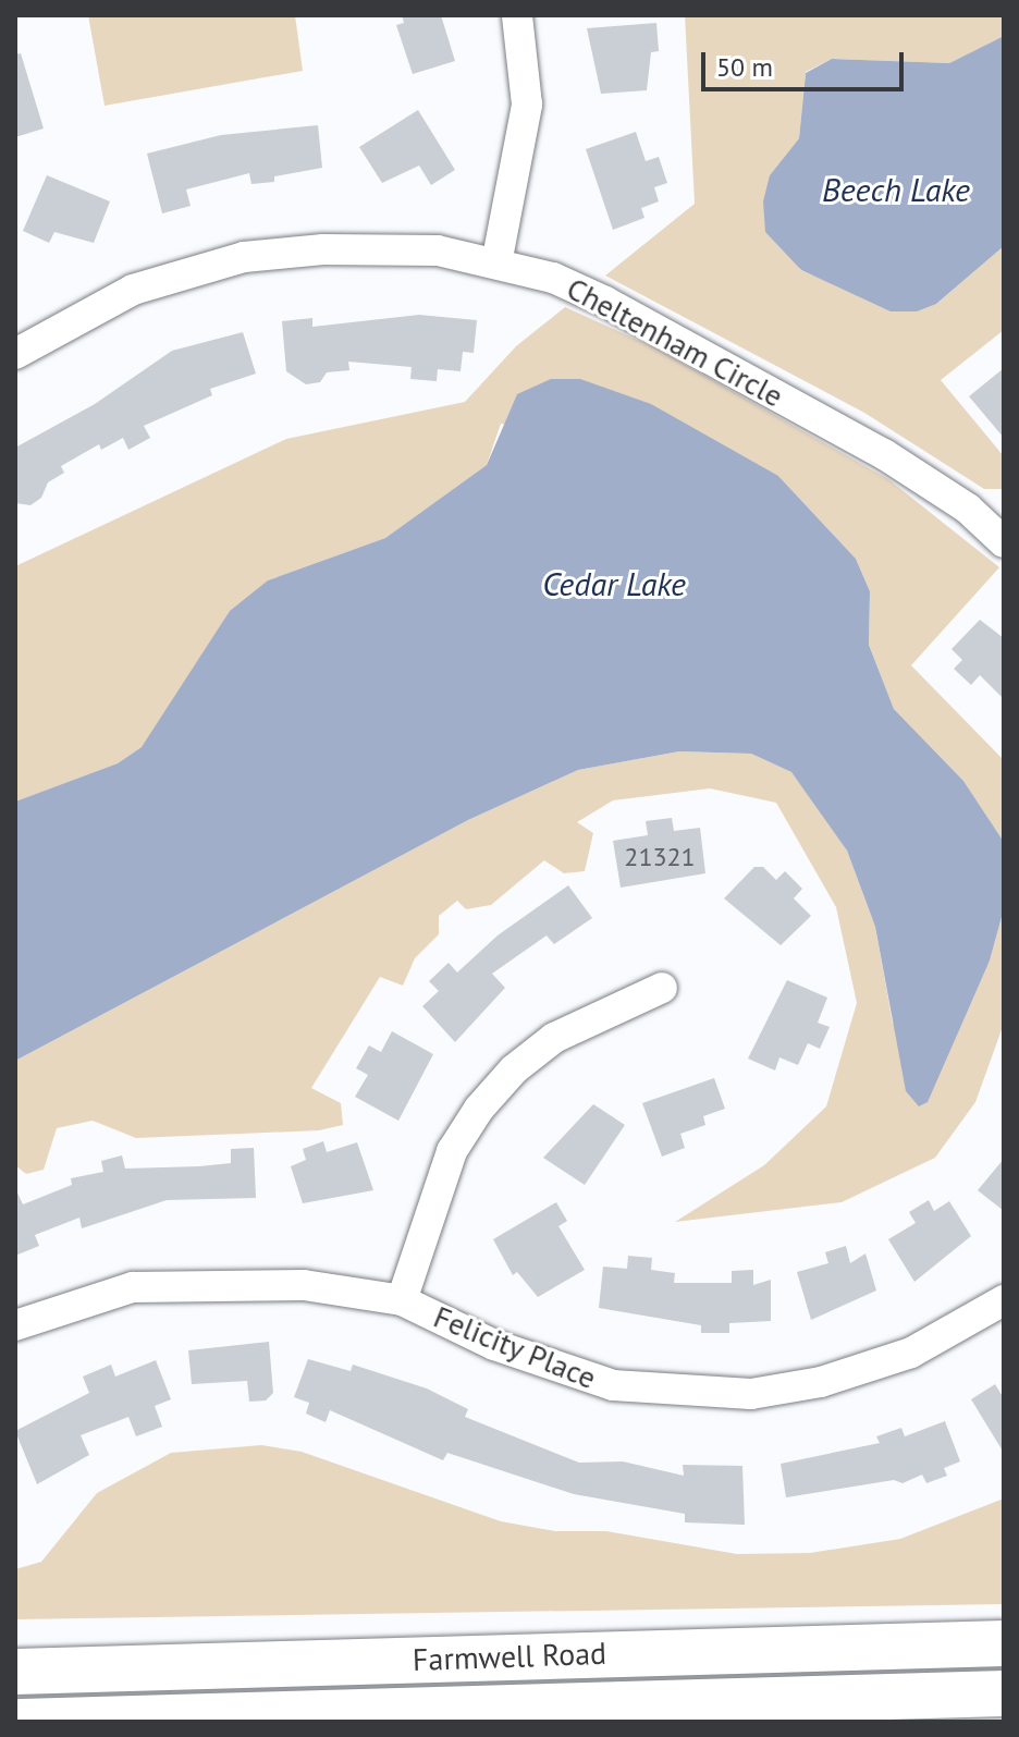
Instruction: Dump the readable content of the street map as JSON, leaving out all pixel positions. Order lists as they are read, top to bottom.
{
  "streets": {
    "main road": ["Farmwell Road"],
    "street": ["Cheltenham Circle", "Felicity Place"]
  },
  "water": ["Beech Lake", "Cedar Lake"],
  "house_numbers": ["21321"],
  "scale_bar": "50 m"
}
